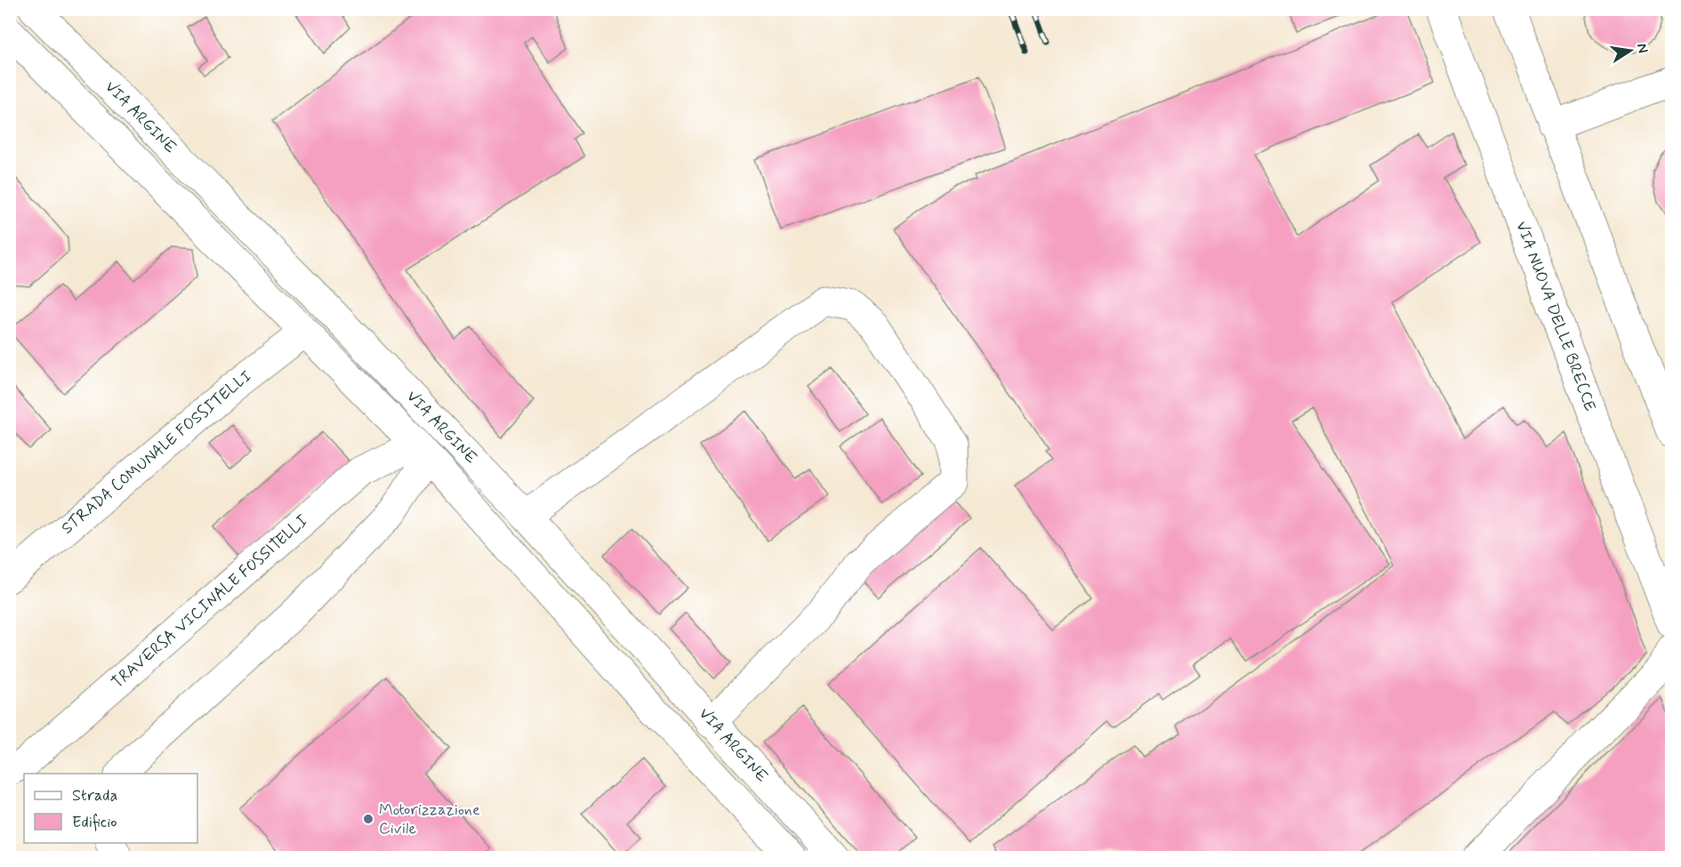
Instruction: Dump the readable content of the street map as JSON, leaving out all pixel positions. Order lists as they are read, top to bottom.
{
  "streets": {
    "street": [
      "VIA ARGINE",
      "VIA NUOVA DELLE BRECCE",
      "STRADA COMUNALE FOSSITELLI",
      "TRAVERSA VICINALE FOSSITELLI"
    ]
  },
  "crossings": [
    ["VIA ARGINE", "STRADA COMUNALE FOSSITELLI"],
    ["VIA ARGINE", "TRAVERSA VICINALE FOSSITELLI"]
  ],
  "places": ["Motorizzazione Civile"],
  "legend": ["Strada", "Edificio"],
  "north": "right"
}
